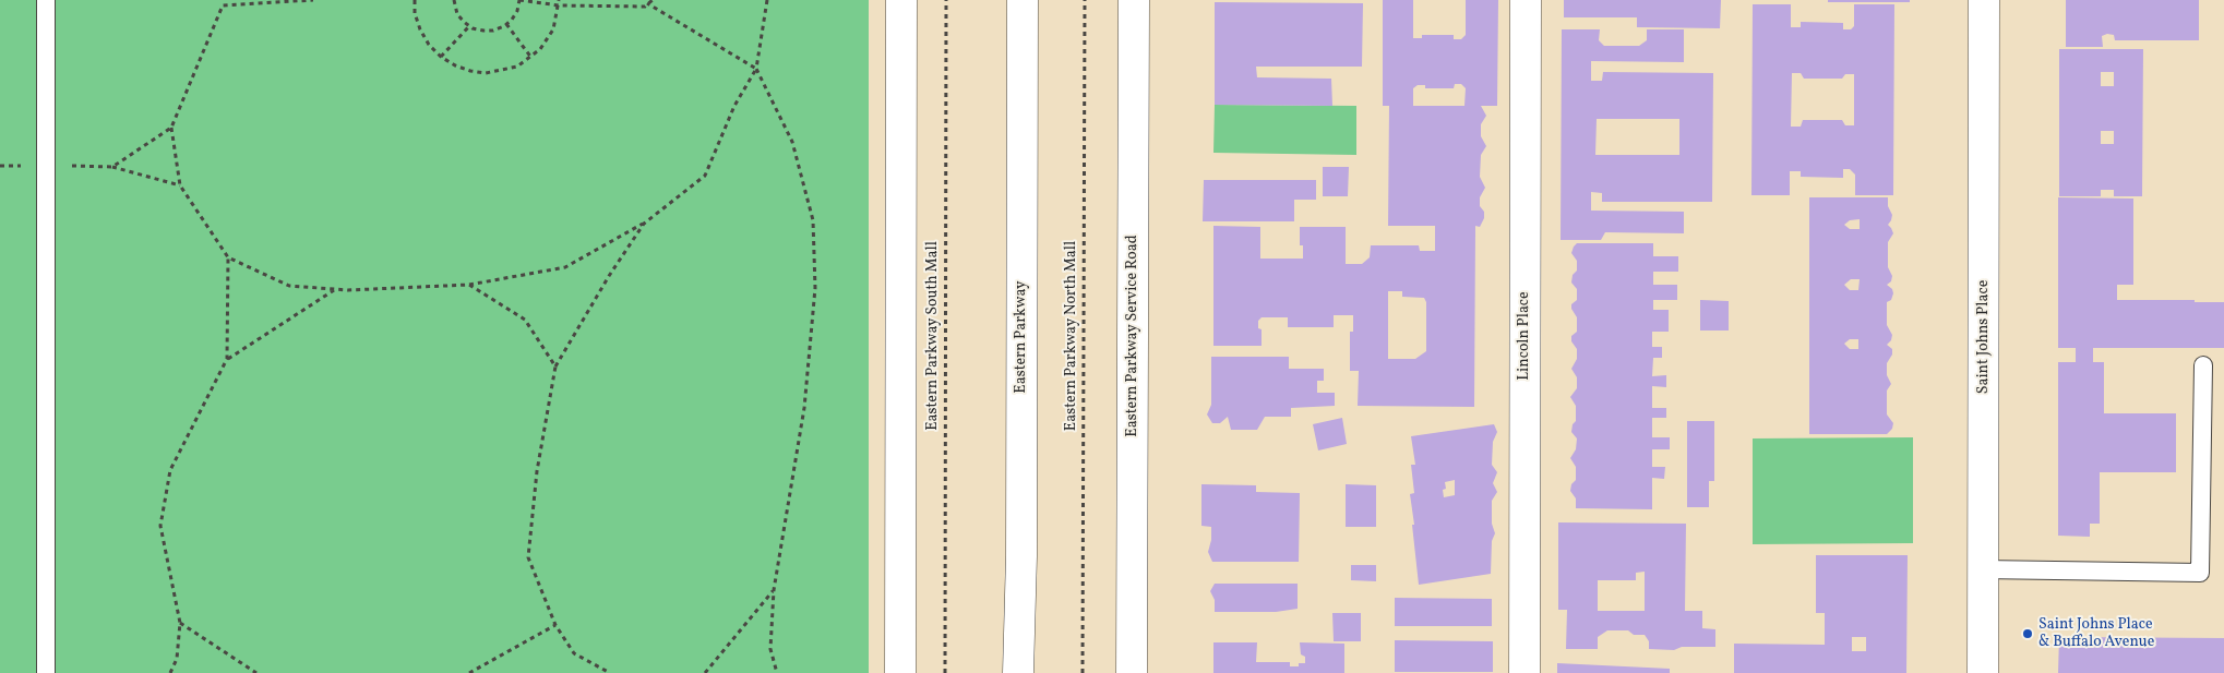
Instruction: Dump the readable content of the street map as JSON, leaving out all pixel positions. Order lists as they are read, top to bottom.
{
  "streets": {
    "street": [
      "Eastern Parkway Service Road",
      "Lincoln Place",
      "Eastern Parkway",
      "Saint Johns Place"
    ],
    "path": ["Eastern Parkway South Mall", "Eastern Parkway North Mall"]
  },
  "places": ["Saint Johns Place & Buffalo Avenue"]
}
